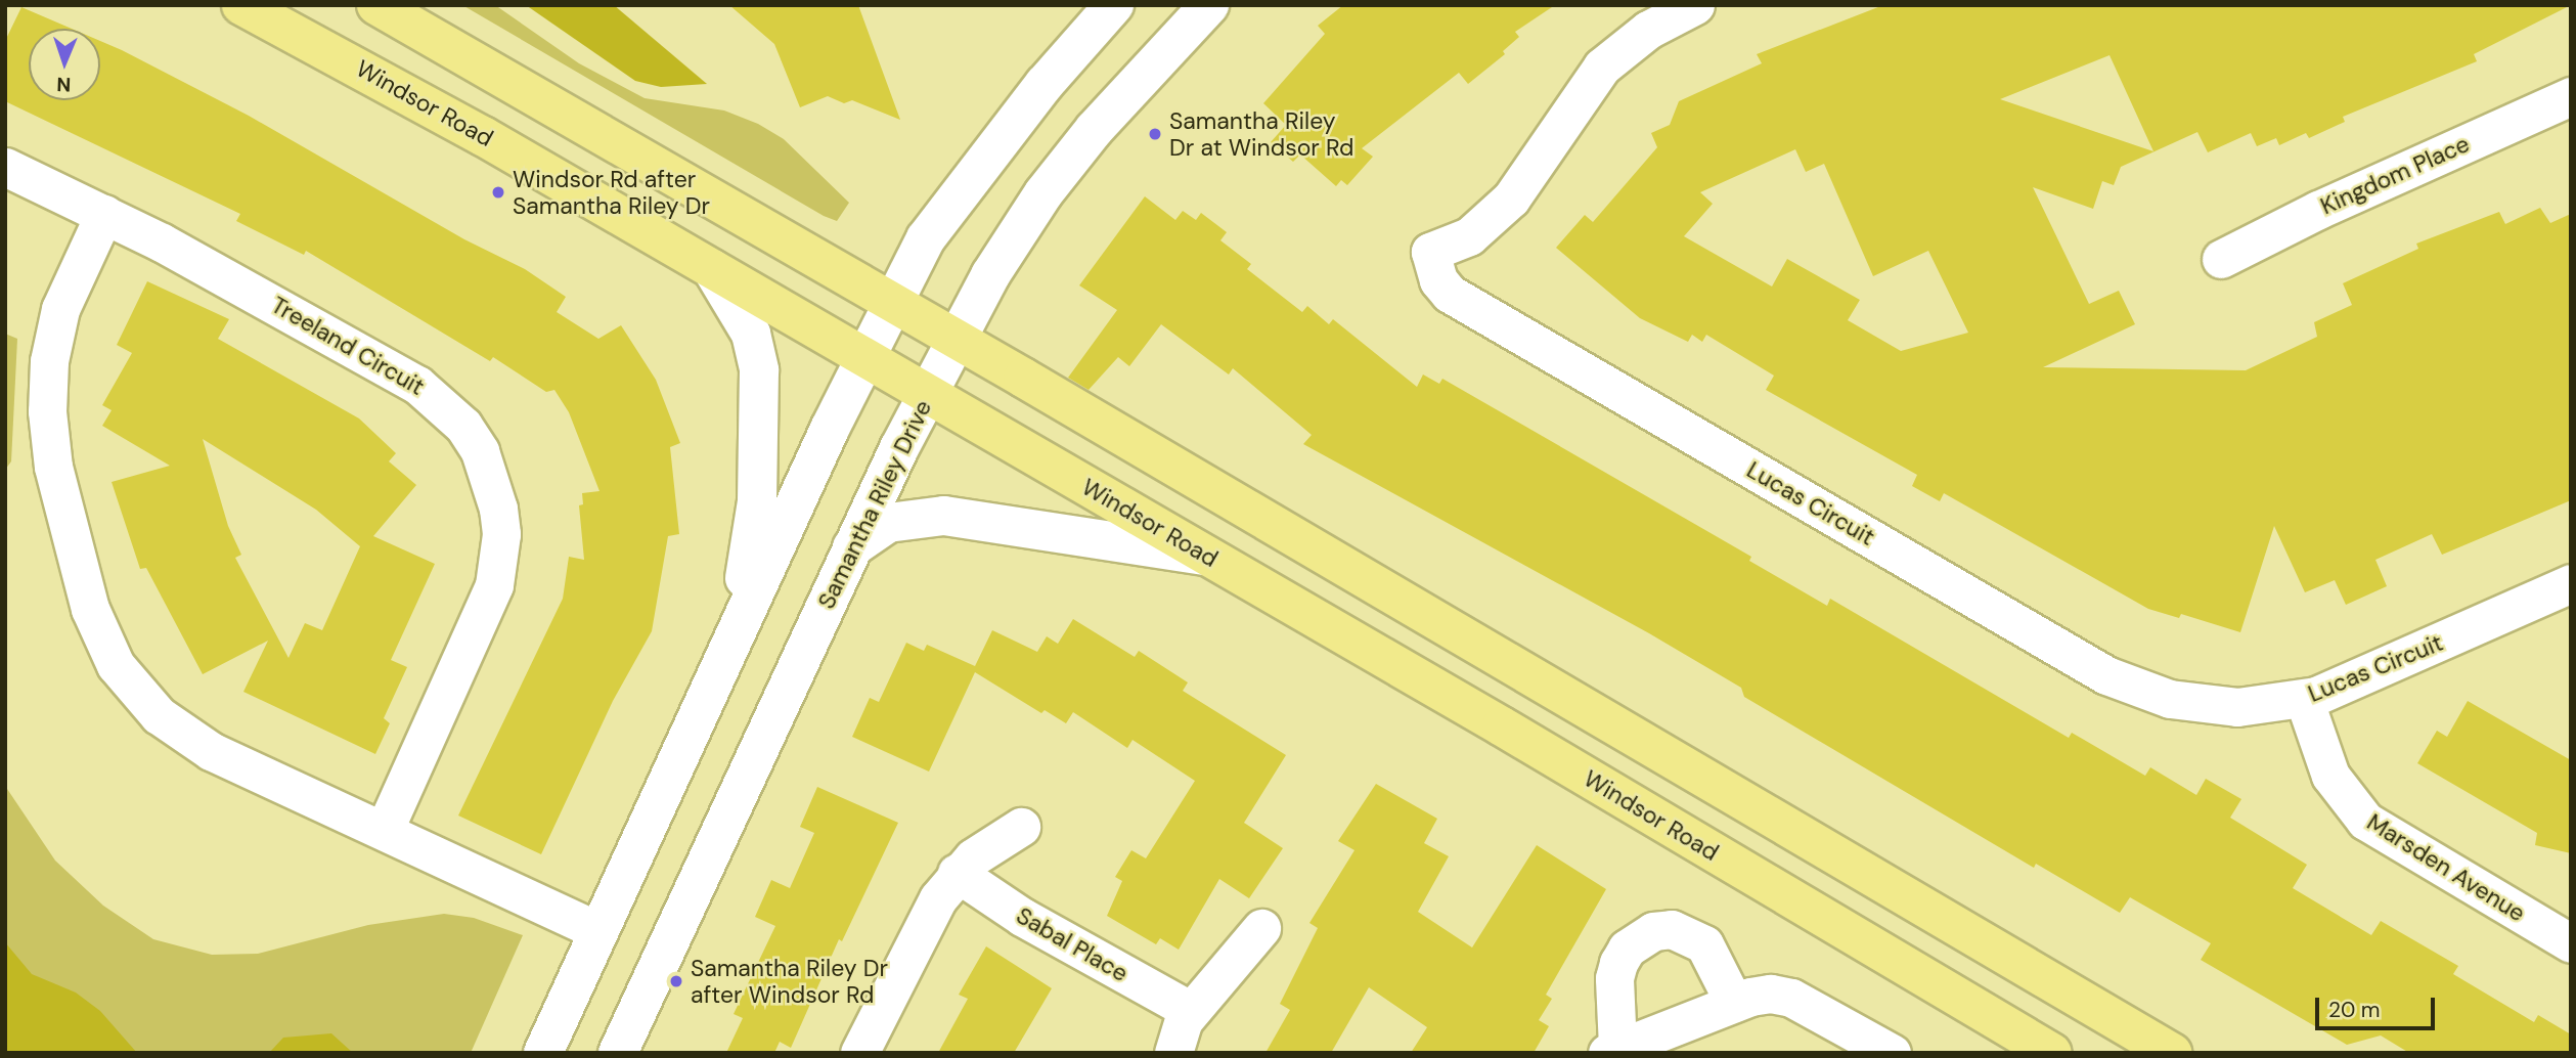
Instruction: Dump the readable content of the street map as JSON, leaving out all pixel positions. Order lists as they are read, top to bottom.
{
  "streets": {
    "main road": ["Windsor Road", "Samantha Riley Drive"],
    "street": [
      "Kingdom Place",
      "Treeland Circuit",
      "Lucas Circuit",
      "Marsden Avenue",
      "Sabal Place"
    ]
  },
  "crossings": [
    ["Windsor Road", "Samantha Riley Drive"],
    ["Lucas Circuit", "Marsden Avenue"]
  ],
  "places": ["Samantha Riley Dr at Windsor Rd", "Windsor Rd after Samantha Riley Dr", "Samantha Riley Dr after Windsor Rd"],
  "scale_bar": "20 m",
  "north": "bottom"
}
